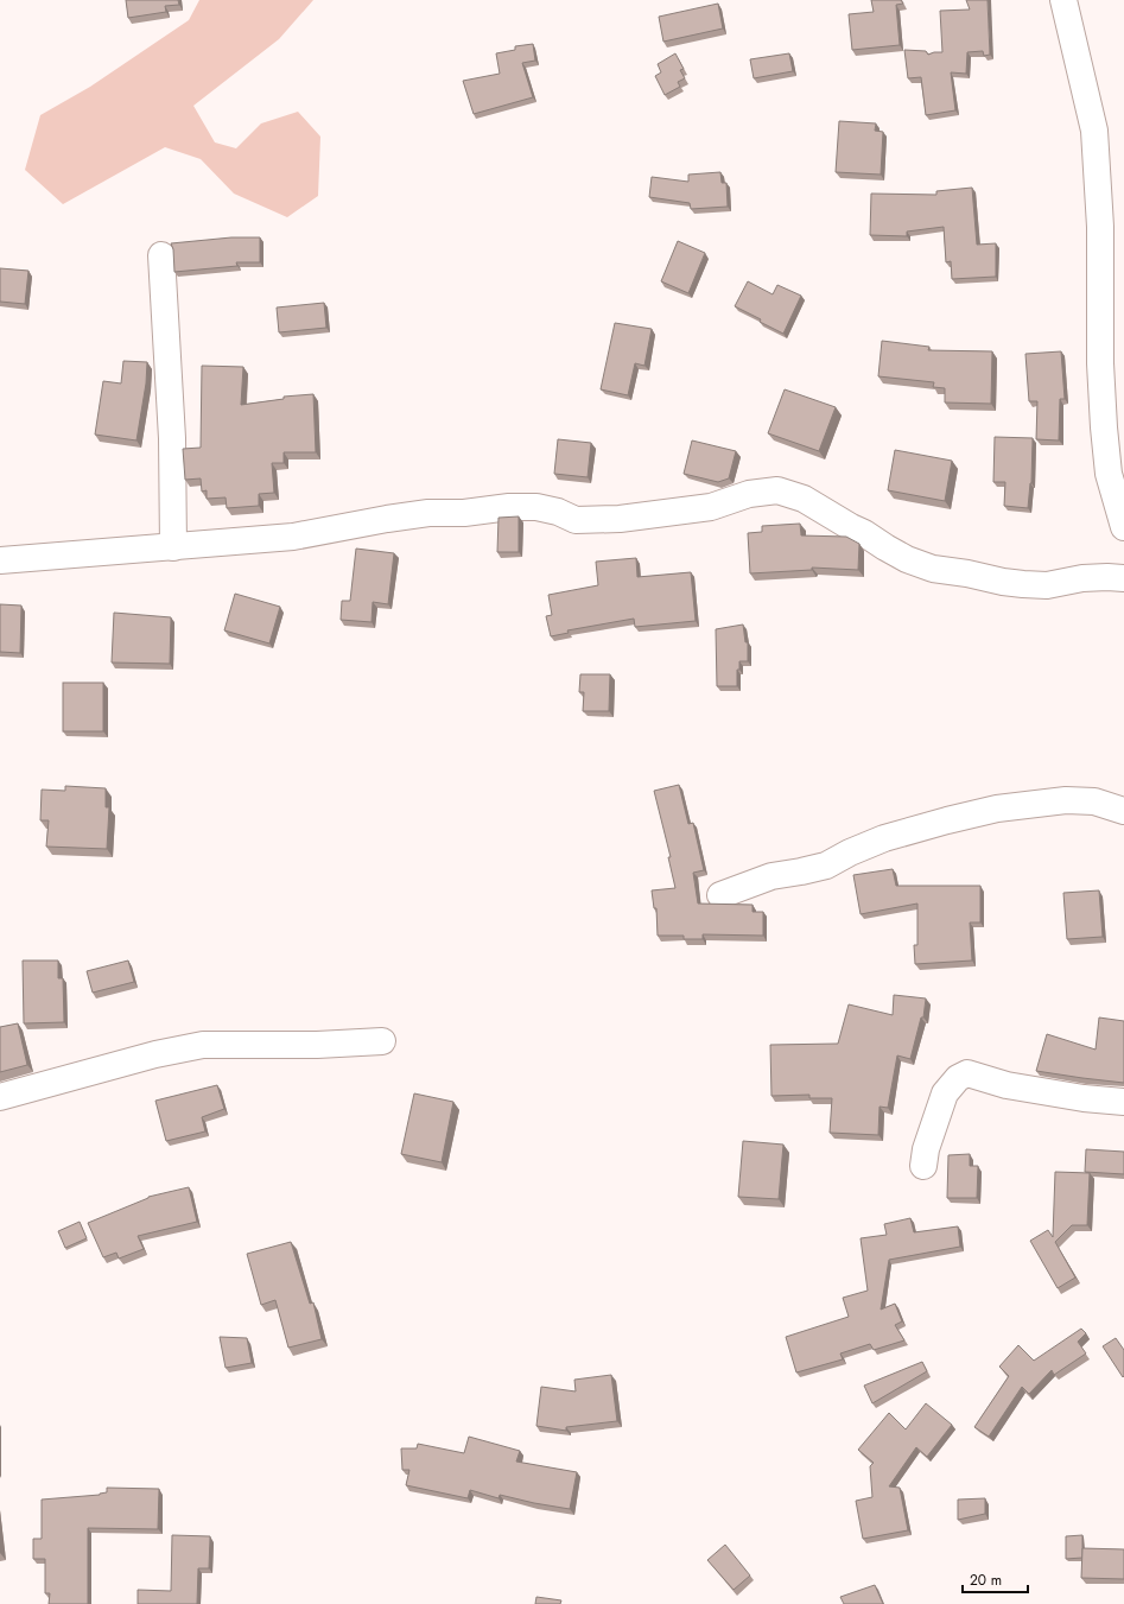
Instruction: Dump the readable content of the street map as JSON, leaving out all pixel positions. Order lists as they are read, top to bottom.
{
  "scale_bar": "20 m"
}
